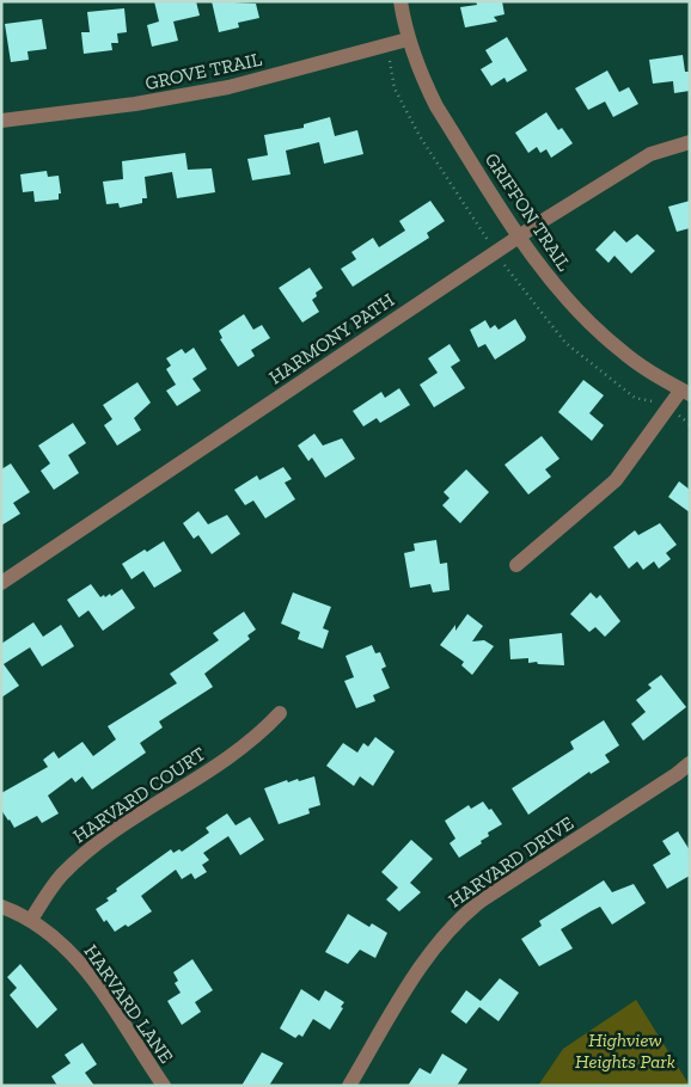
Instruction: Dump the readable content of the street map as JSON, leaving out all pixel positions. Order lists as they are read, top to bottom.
{
  "streets": {
    "street": [
      "GROVE TRAIL",
      "GRIFFON TRAIL",
      "HARMONY PATH",
      "HARVARD COURT",
      "HARVARD DRIVE",
      "HARVARD LANE"
    ]
  },
  "crossings": [
    ["GROVE TRAIL", "GRIFFON TRAIL"],
    ["GRIFFON TRAIL", "HARMONY PATH"],
    ["HARVARD COURT", "HARVARD LANE"]
  ],
  "parks": ["Highview Heights Park"]
}
